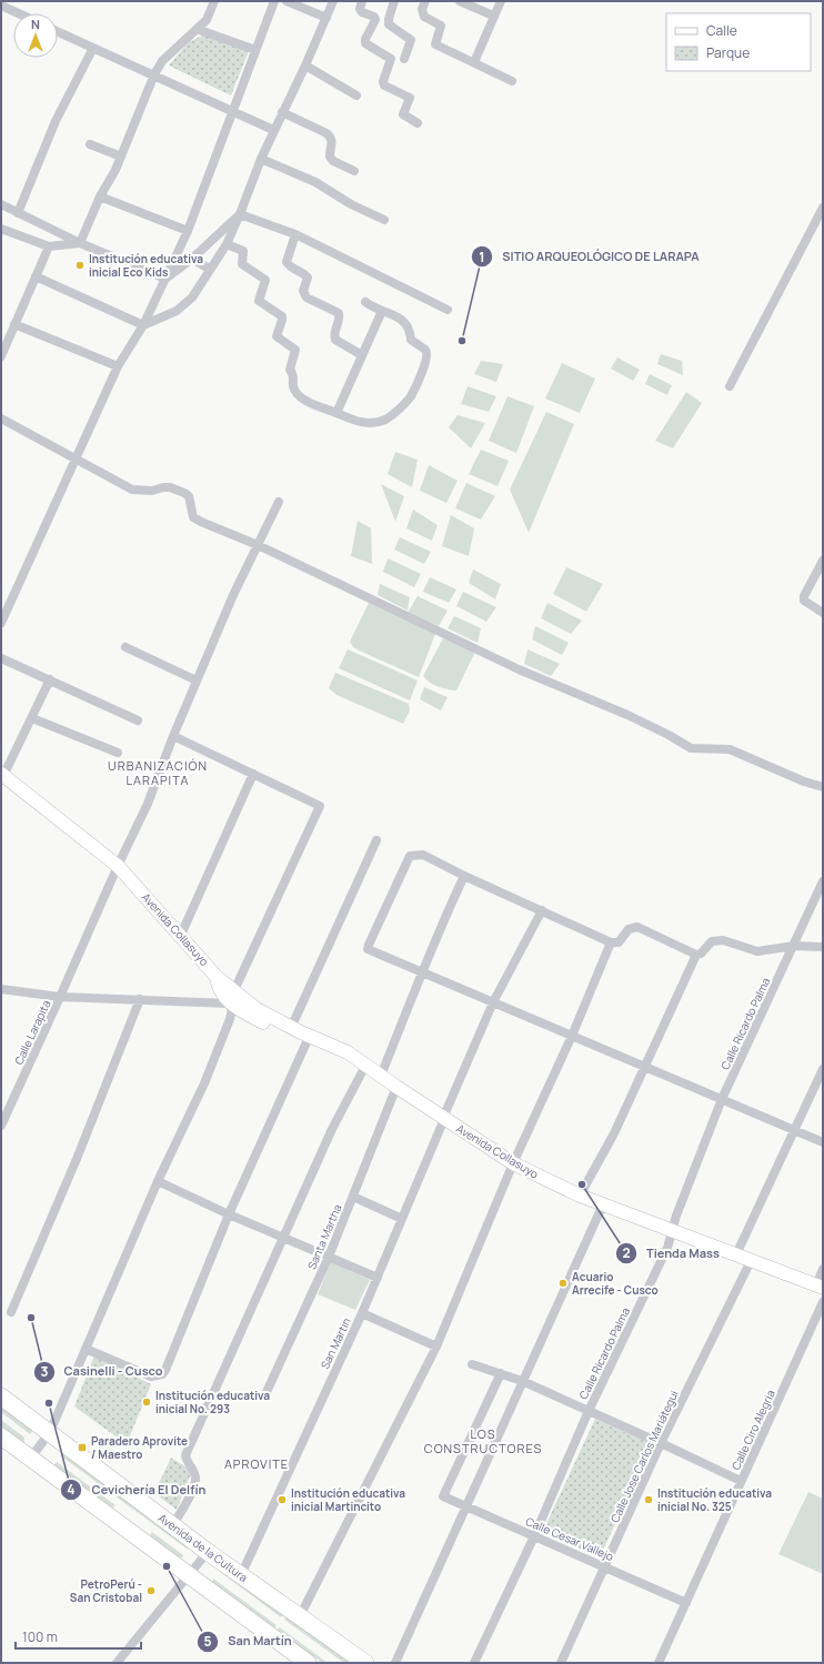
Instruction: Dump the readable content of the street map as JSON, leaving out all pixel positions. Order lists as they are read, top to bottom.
{
  "streets": {
    "highway": ["Avenida de la Cultura"],
    "street": [
      "Avenida Collasuyo",
      "Calle Ricardo Palma",
      "Calle Larapita",
      "Santa Martha",
      "San Martin",
      "Calle Ciro Alegria",
      "Calle Jose Carlos Mariátegui",
      "Calle Cesar Vallejo"
    ]
  },
  "crossings": [
    ["Avenida Collasuyo", "Calle Ricardo Palma"],
    ["Avenida Collasuyo", "Calle Larapita"],
    ["Avenida Collasuyo", "Santa Martha"],
    ["Avenida Collasuyo", "San Martin"],
    ["Avenida Collasuyo", "Calle Jose Carlos Mariátegui"],
    ["Calle Ricardo Palma", "Calle Cesar Vallejo"],
    ["San Martin", "Avenida de la Cultura"],
    ["Calle Ciro Alegria", "Calle Cesar Vallejo"],
    ["Calle Jose Carlos Mariátegui", "Calle Cesar Vallejo"]
  ],
  "districts": ["URBANIZACIÓN LARAPITA", "LOS CONSTRUCTORES", "APROVITE"],
  "places": {
    "other": [
      "Institución educativa inicial Eco Kids",
      "SITIO ARQUEOLÓGICO DE LARAPA",
      "Tienda Mass",
      "Acuario Arrecife - Cusco",
      "Casinelli - Cusco",
      "Institución educativa inicial No. 293",
      "Cevichería El Delfín",
      "Institución educativa inicial Martincito",
      "Institución educativa inicial No. 325",
      "San Martín",
      "PetroPerú - San Cristobal"
    ],
    "transit": ["Paradero Aprovite / Maestro"]
  },
  "legend": ["Calle", "Parque"],
  "scale_bar": "100 m",
  "north": "top"
}
